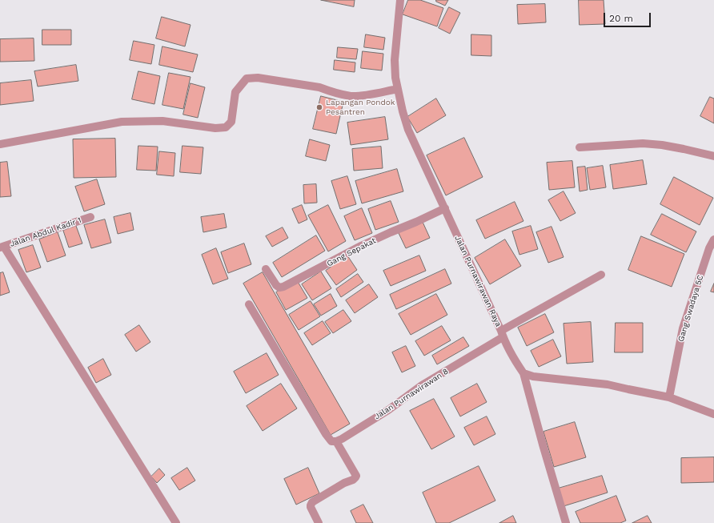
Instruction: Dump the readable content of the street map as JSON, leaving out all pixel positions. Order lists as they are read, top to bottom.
{
  "streets": {
    "street": [
      "Jalan Abdul Kadir 1",
      "Gang Sepakat",
      "Jalan Purnawirawan Raya",
      "Gang Swadaya 5C",
      "Jalan Purnawirawan 8"
    ]
  },
  "crossings": [
    ["Gang Sepakat", "Jalan Purnawirawan Raya"],
    ["Jalan Purnawirawan Raya", "Jalan Purnawirawan 8"]
  ],
  "places": ["Lapangan Pondok Pesantren"],
  "scale_bar": "20 m"
}
